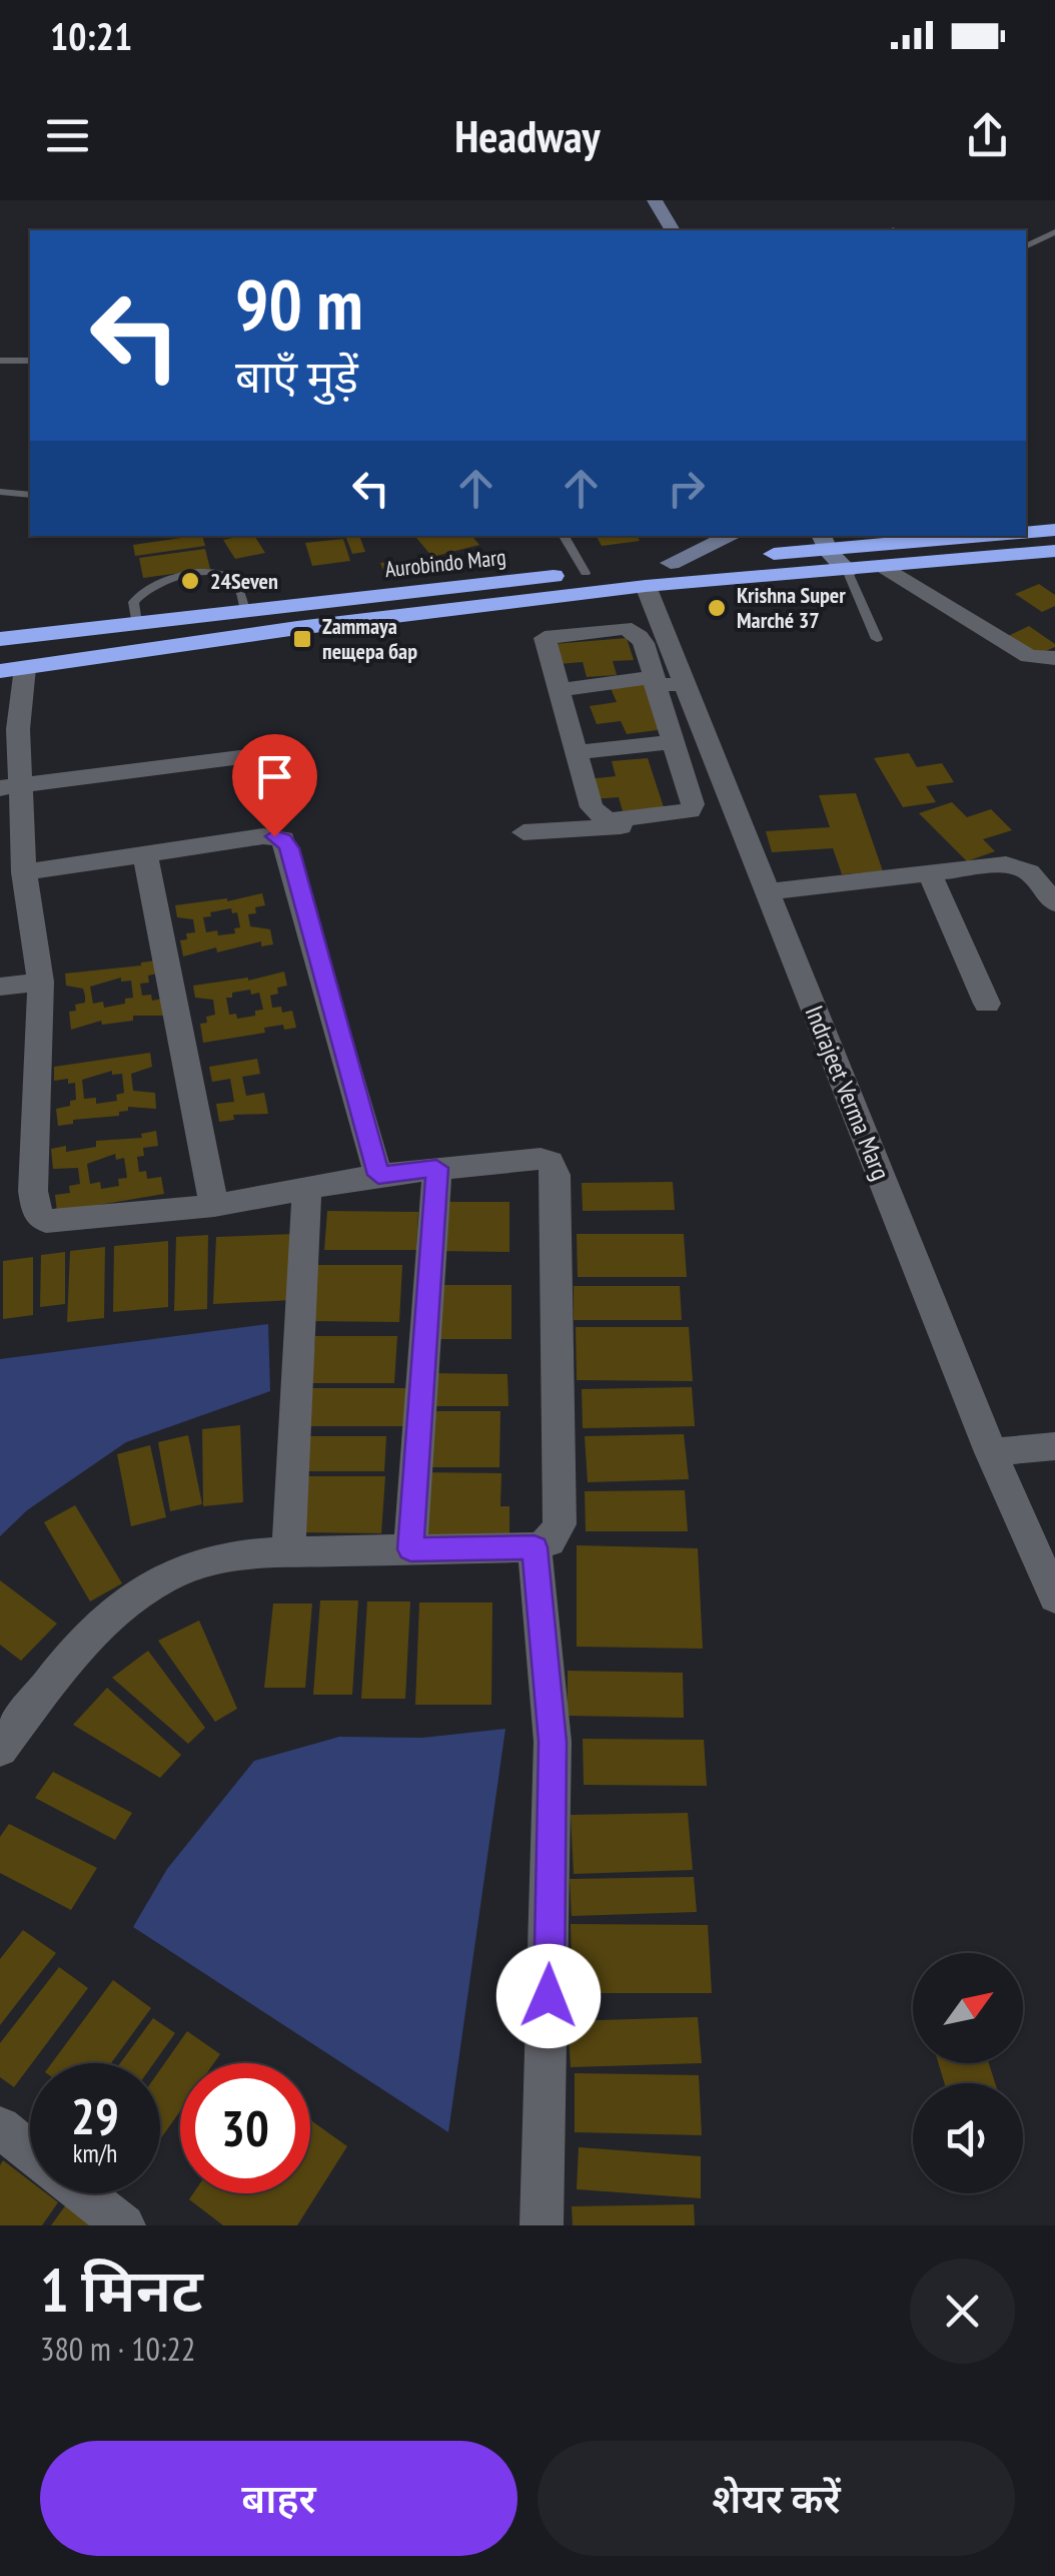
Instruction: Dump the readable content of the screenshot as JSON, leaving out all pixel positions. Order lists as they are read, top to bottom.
{
  "streets": {
    "highway": ["Aurobindo Marg"],
    "street": ["Indrajeet Verma Marg"]
  },
  "crossings": [
    ["Aurobindo Marg", "Indrajeet Verma Marg"]
  ],
  "places": {
    "other": ["24Seven", "Krishna Super Marché 37"],
    "transit": ["Zammaya пещера бар"]
  },
  "north": "top right",
  "page": {
    "status": "10:21",
    "header": "Headway",
    "turn": ["90 m", "बाएँ मुड़ें"],
    "speed": "29 km/h",
    "limit": "30",
    "heading": ["1 मिनट", "380 m · 10:22"],
    "buttons": ["बाहर", "शेयर करें"]
  }
}
